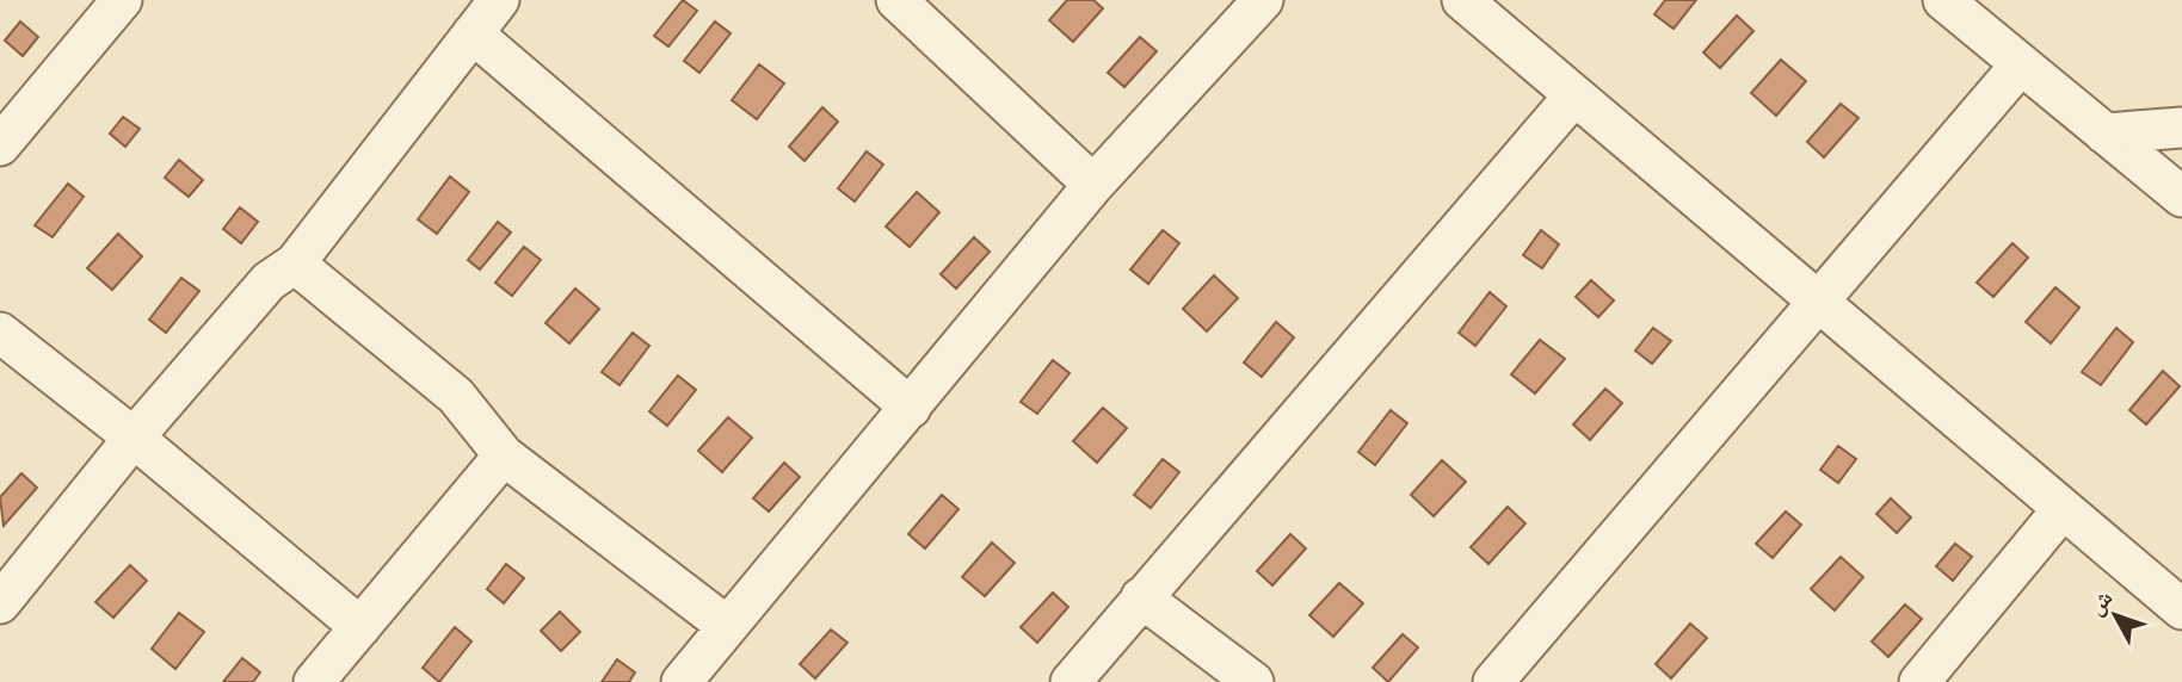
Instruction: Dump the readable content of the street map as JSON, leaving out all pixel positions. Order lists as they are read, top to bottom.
{
  "north": "top left"
}
